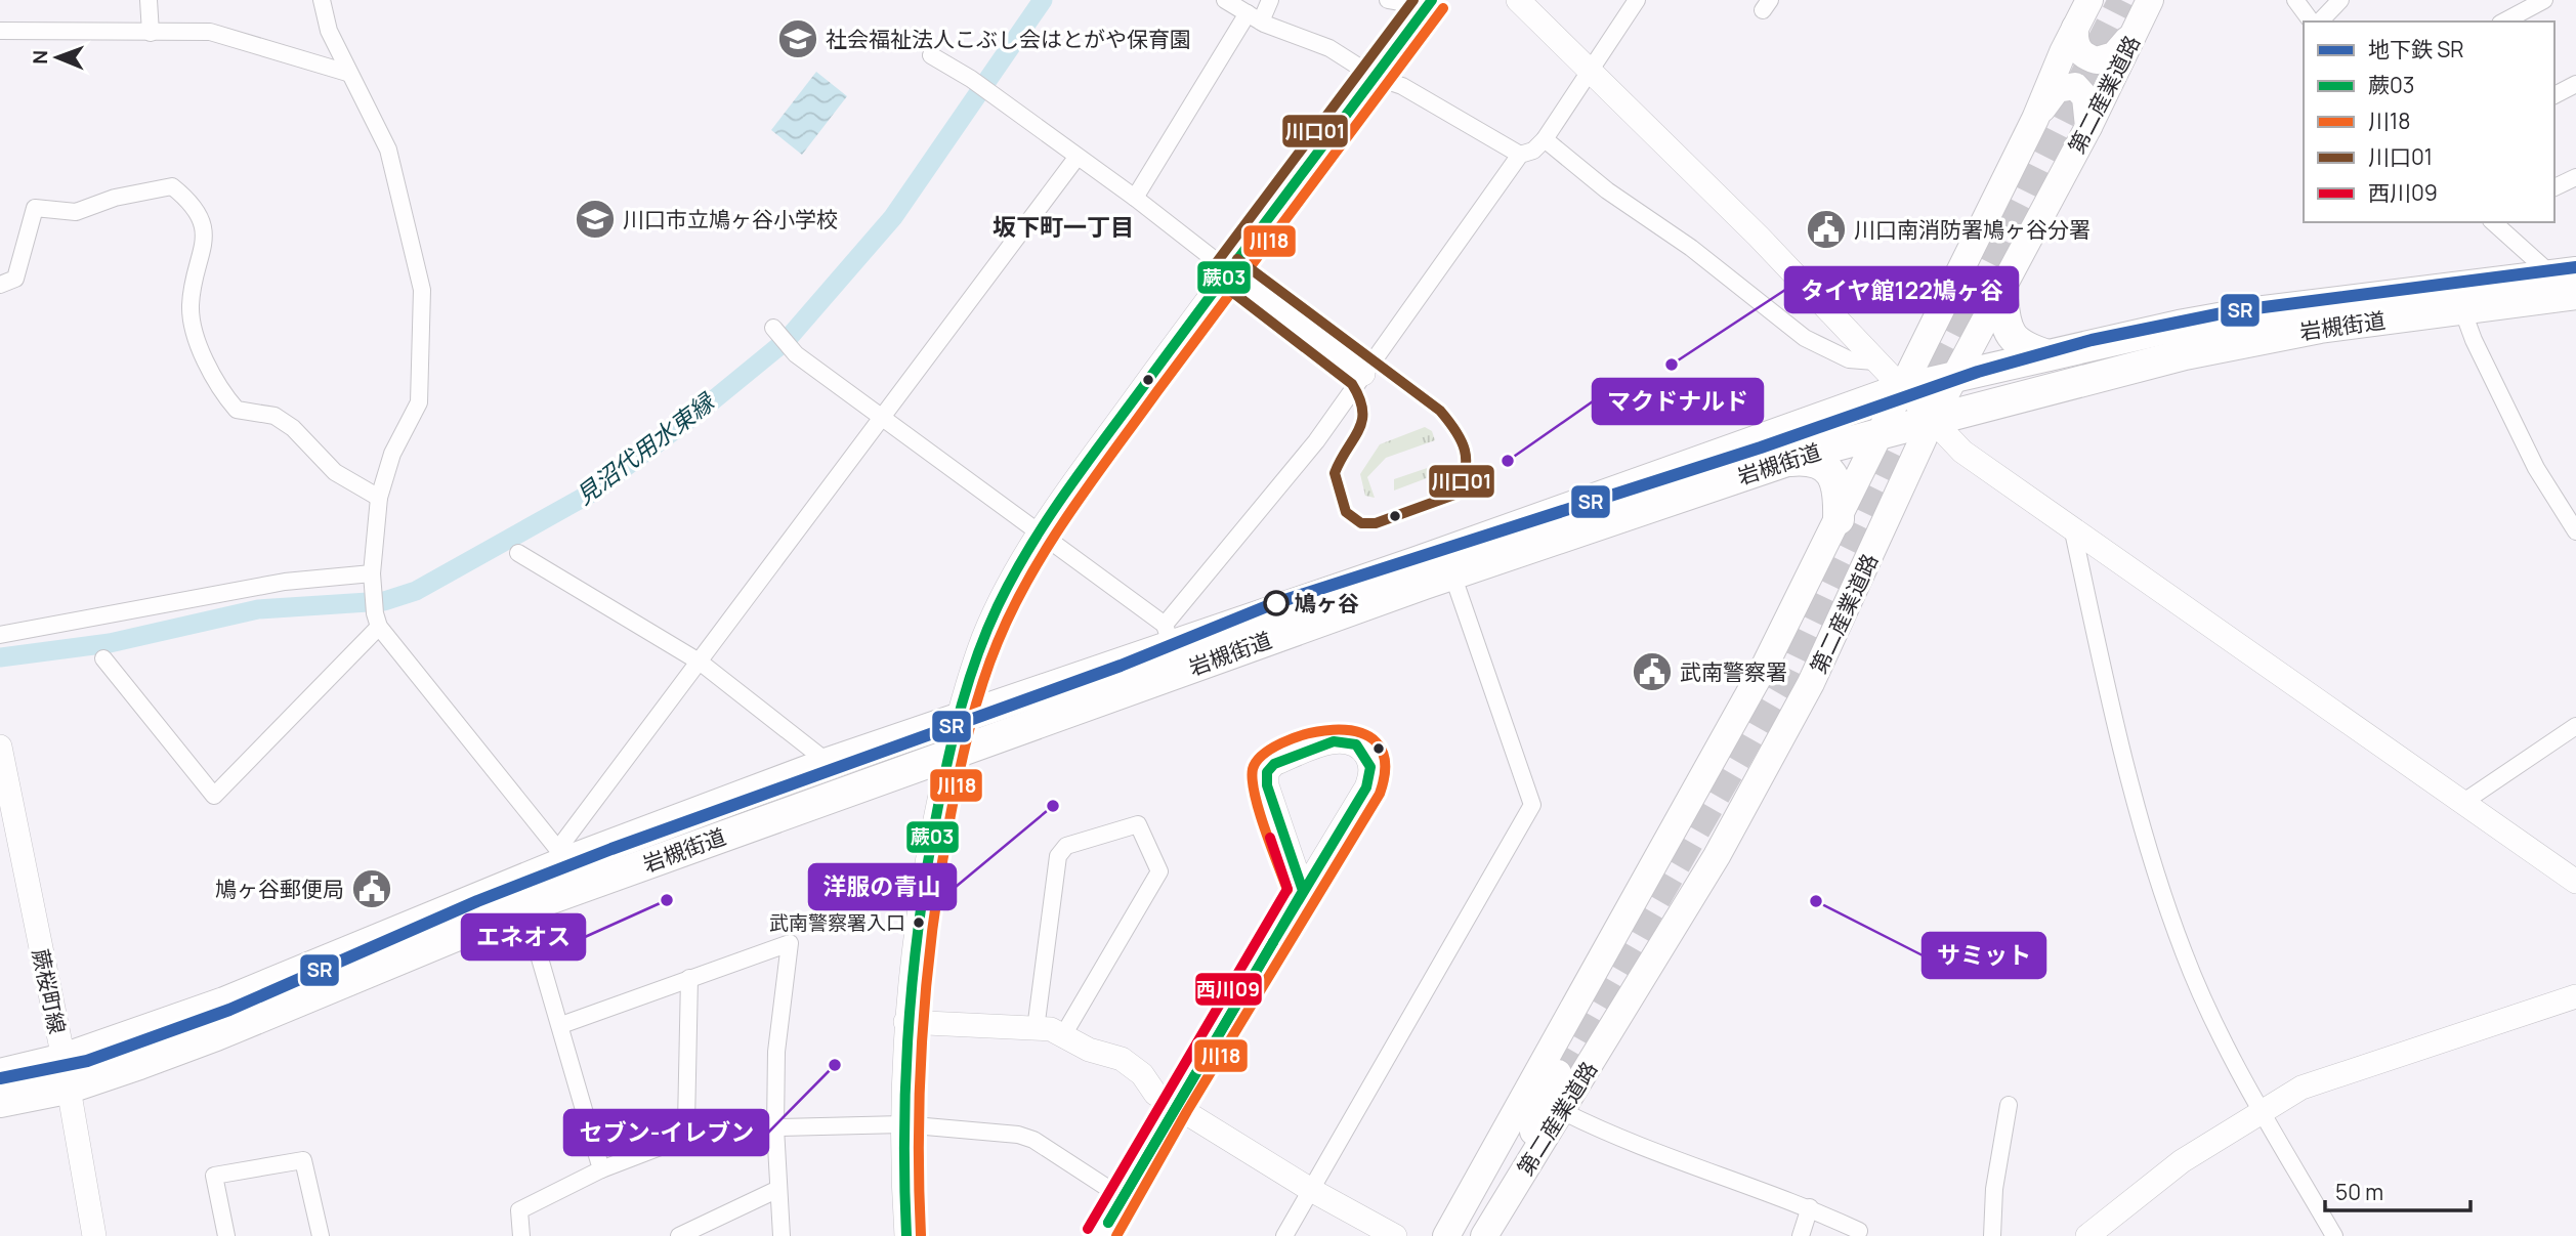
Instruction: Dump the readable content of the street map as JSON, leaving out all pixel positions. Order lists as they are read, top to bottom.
{
  "streets": {
    "highway": ["岩槻街道"],
    "main road": ["第二産業道路"],
    "street": ["蕨桜町線"]
  },
  "crossings": [
    ["第二産業道路", "岩槻街道"],
    ["岩槻街道", "蕨桜町線"]
  ],
  "districts": ["坂下町一丁目"],
  "water": ["見沼代用水東縁"],
  "places": {
    "school or university": ["社会福祉法人こぶし会はとがや保育園", "川口市立鳩ヶ谷小学校"],
    "public building": ["川口南消防署鳩ヶ谷分署", "武南警察署", "鳩ヶ谷郵便局"],
    "other": [
      "タイヤ館122鳩ヶ谷",
      "マクドナルド",
      "鳩ヶ谷",
      "洋服の青山",
      "エネオス",
      "サミット",
      "武南警察署入口",
      "セブン-イレブン"
    ]
  },
  "lines": [
    "transit line 蕨03",
    "transit line 川口01",
    "transit line 川18",
    "metro line SR",
    "transit line 西川09"
  ],
  "legend": [
    "地下鉄 SR",
    "蕨03",
    "川18",
    "川口01",
    "西川09"
  ],
  "scale_bar": "50 m",
  "north": "left"
}
